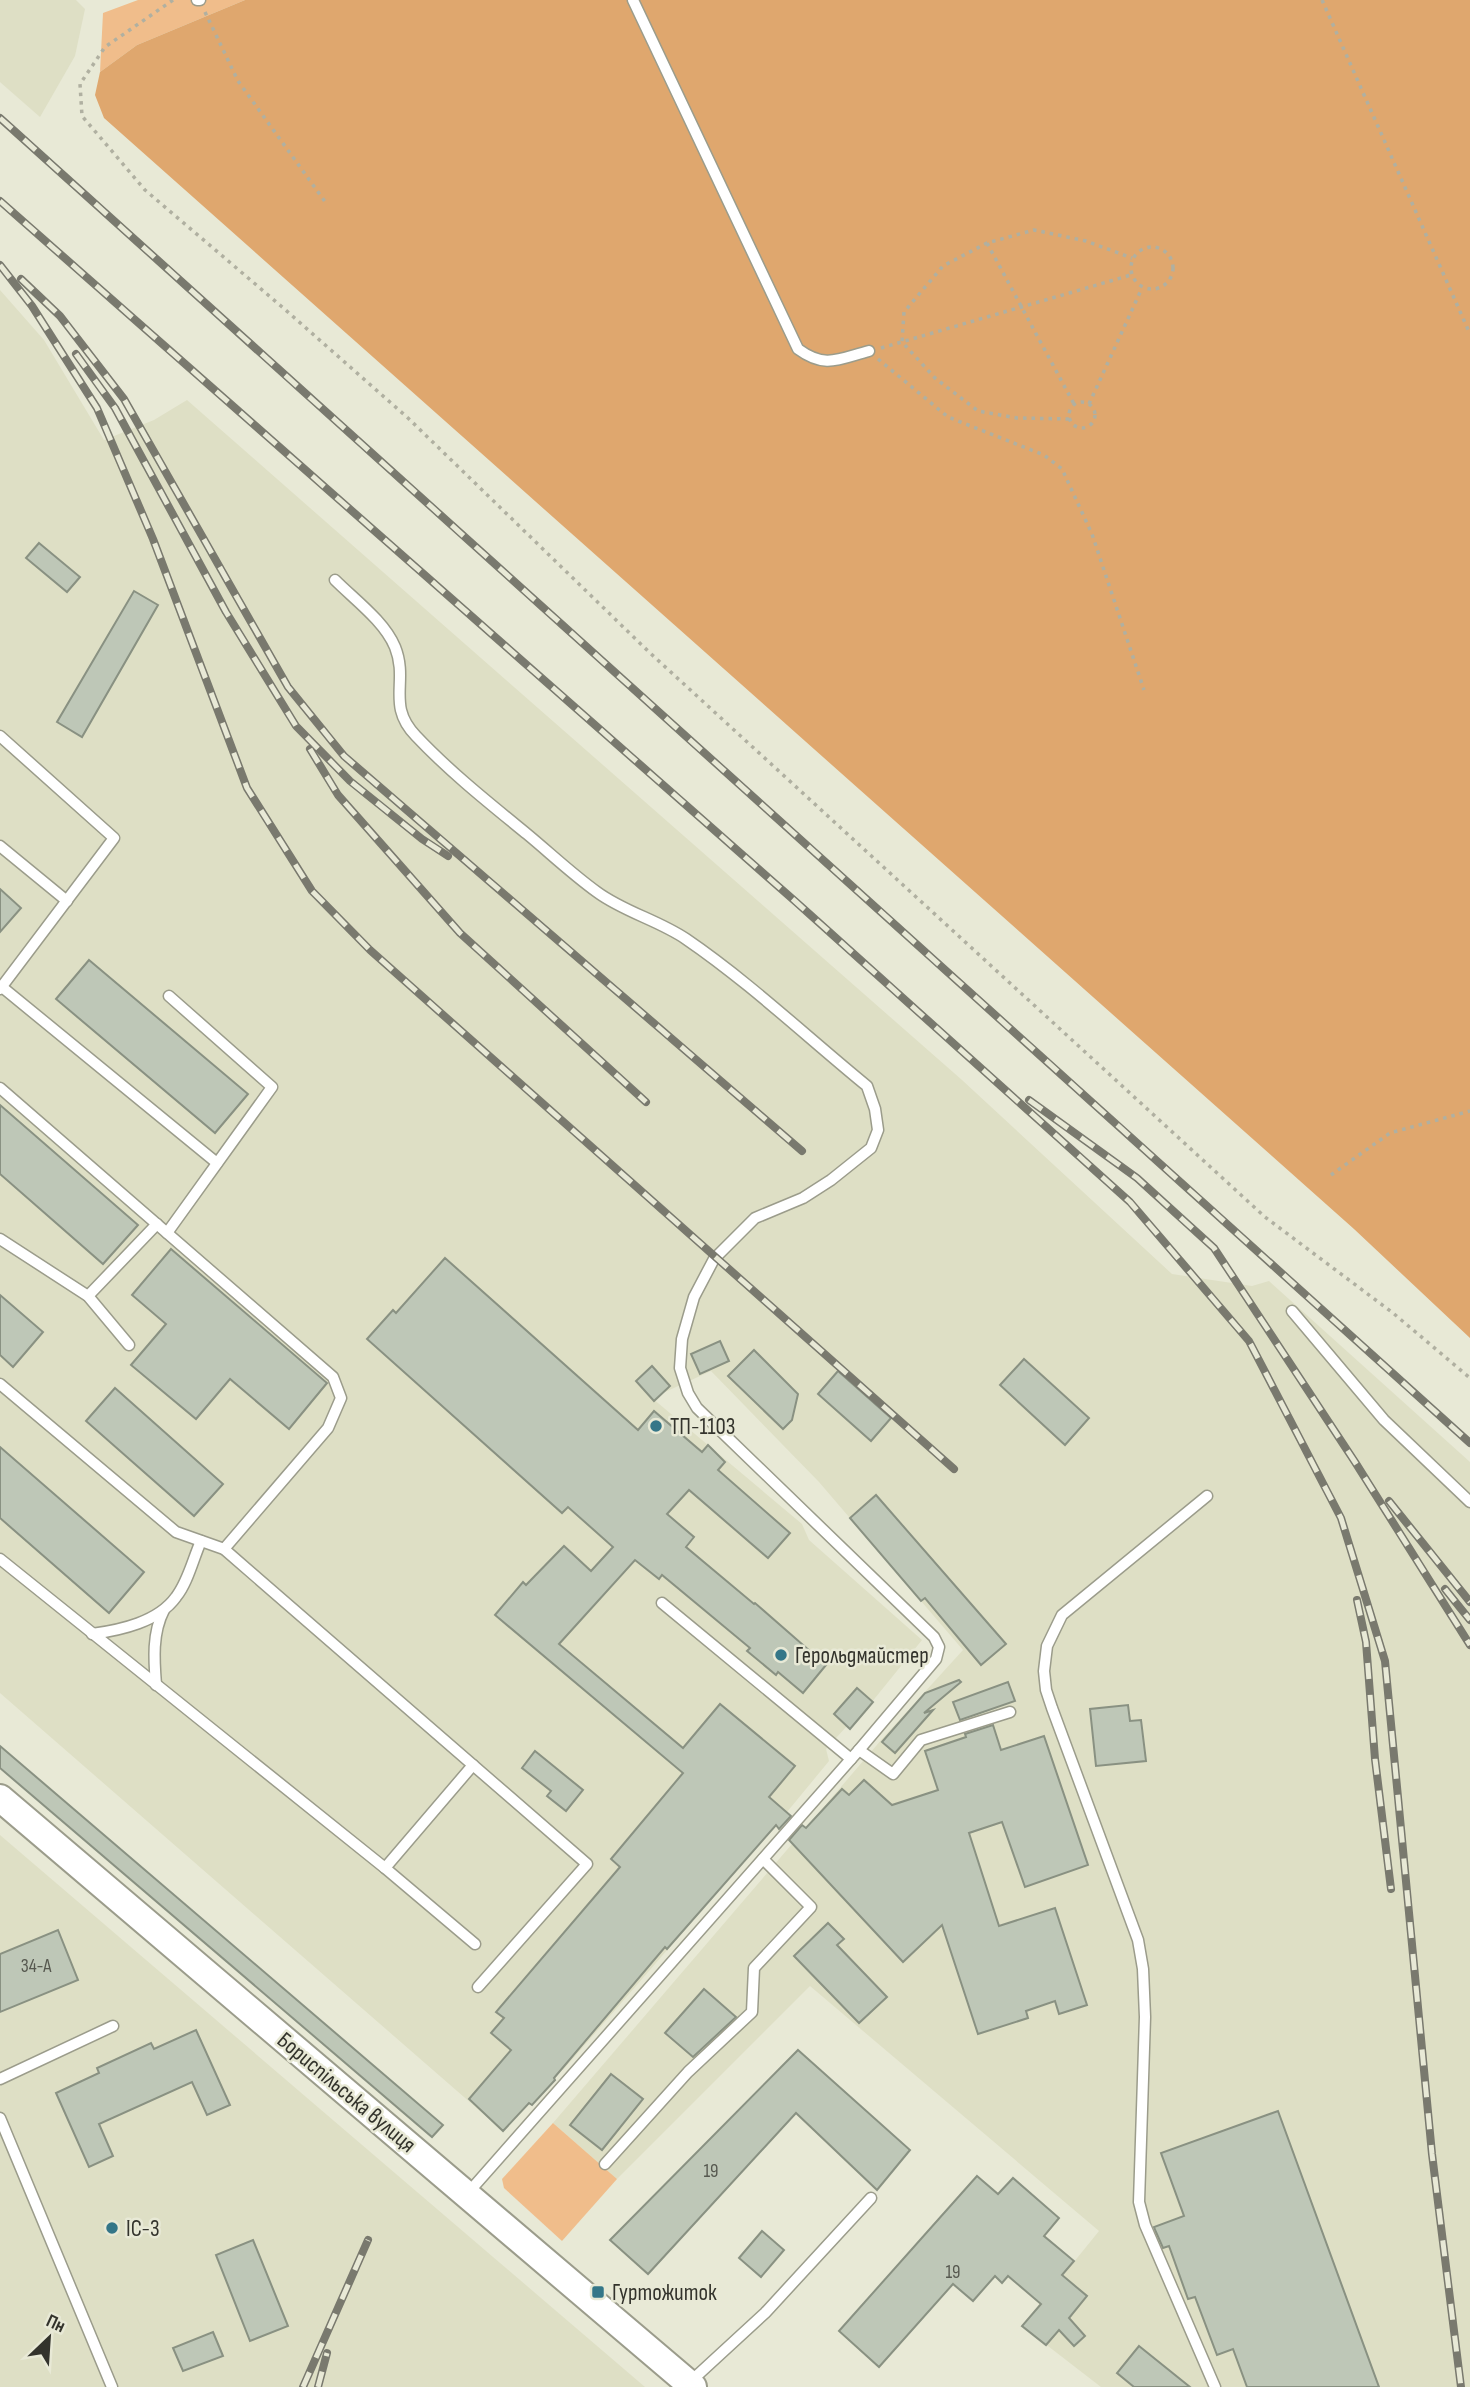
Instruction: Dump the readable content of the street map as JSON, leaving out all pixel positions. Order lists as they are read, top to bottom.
{
  "streets": {
    "main road": ["Бориспільська вулиця"]
  },
  "places": {
    "other": ["ТП-1103", "Герольдмайстер", "ІС-3"],
    "transit": ["Гуртожиток"]
  },
  "house_numbers": ["34-А", "19", "19"],
  "north": "top right"
}
